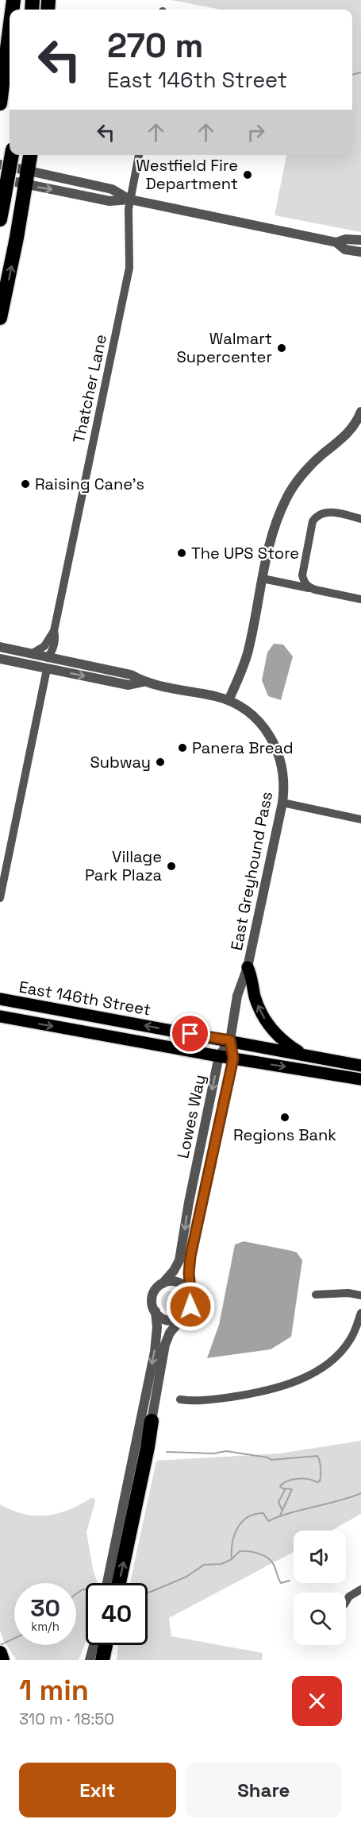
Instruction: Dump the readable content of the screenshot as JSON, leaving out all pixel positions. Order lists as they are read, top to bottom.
{
  "streets": {
    "main road": ["East 146th Street"],
    "street": ["Thatcher Lane", "East Greyhound Pass", "Lowes Way"]
  },
  "crossings": [
    ["Thatcher Lane", "East Greyhound Pass"],
    ["East Greyhound Pass", "East 146th Street"],
    ["East Greyhound Pass", "Lowes Way"],
    ["East 146th Street", "Lowes Way"]
  ],
  "places": [
    "Westfield Fire Department",
    "Walmart Supercenter",
    "Raising Cane's",
    "The UPS Store",
    "Panera Bread",
    "Subway",
    "Village Park Plaza",
    "Regions Bank"
  ],
  "page": {
    "turn": ["270 m", "East 146th Street"],
    "speed": "30 km/h",
    "limit": "40",
    "heading": ["1 min", "310 m · 18:50"],
    "buttons": ["Exit", "Share"]
  }
}
